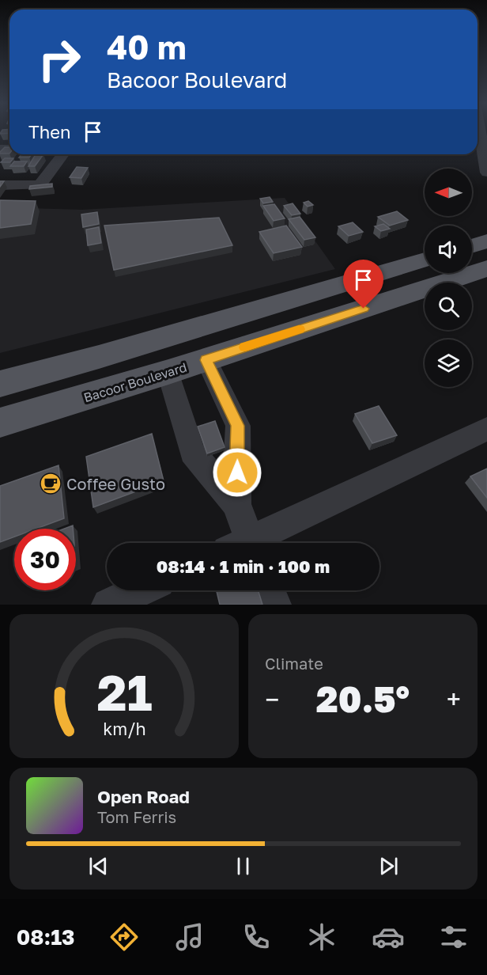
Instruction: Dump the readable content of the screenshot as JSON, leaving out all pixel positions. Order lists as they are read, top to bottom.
{
  "streets": {
    "main road": ["Bacoor Boulevard"]
  },
  "places": {
    "cafe": ["Coffee Gusto"]
  },
  "north": "left",
  "page": {
    "turn": ["40 m", "Bacoor Boulevard"],
    "then": "Then",
    "limit": "30",
    "trip": "08:14 · 1 min · 100 m",
    "tile": "Climate",
    "heat": ["−", "20.5°", "+"],
    "song": ["Open Road", "Tom Ferris"],
    "tabs": "08:13",
    "gauge": ["21", "km/h"]
  }
}
